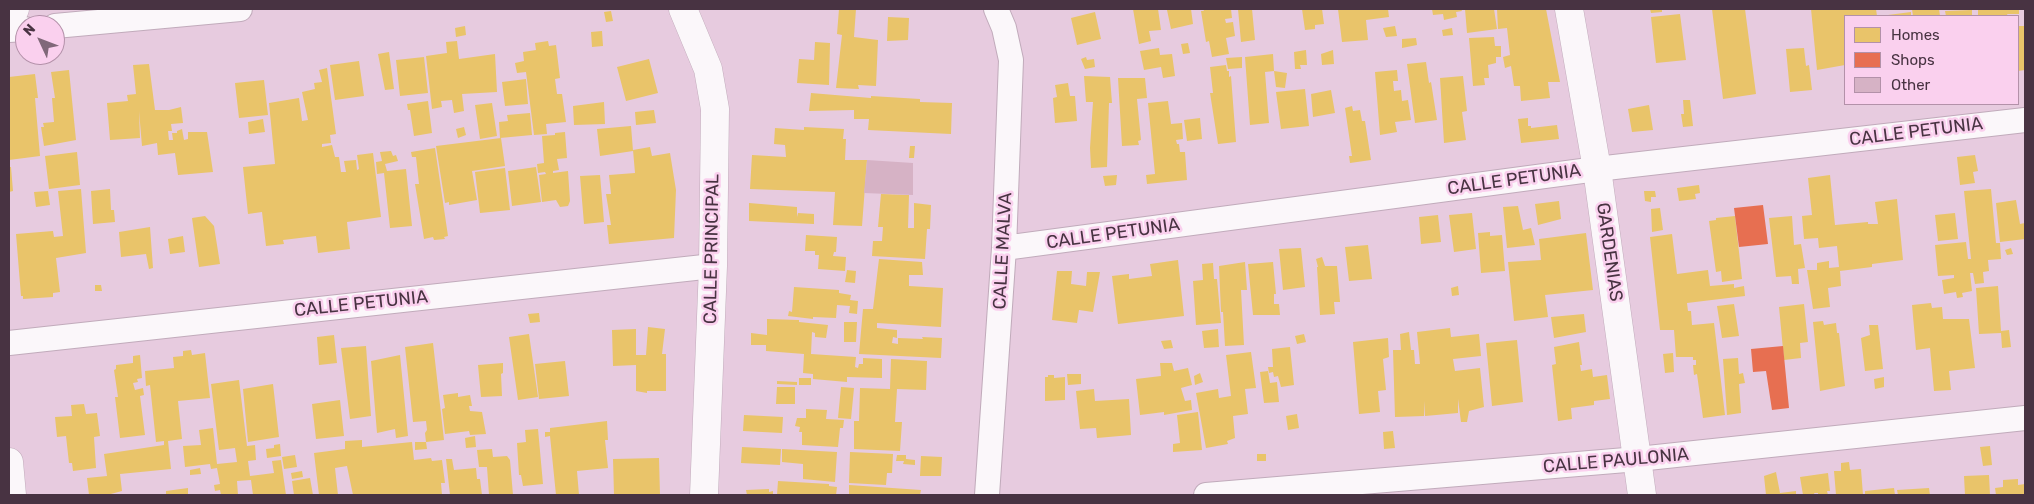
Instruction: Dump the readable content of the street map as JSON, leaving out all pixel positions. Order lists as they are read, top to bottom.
{
  "streets": {
    "street": [
      "CALLE PETUNIA",
      "CALLE PRINCIPAL",
      "CALLE MALVA",
      "GARDENIAS",
      "CALLE PAULONIA"
    ]
  },
  "crossings": [
    ["CALLE PETUNIA", "CALLE PRINCIPAL"],
    ["CALLE PETUNIA", "CALLE MALVA"],
    ["CALLE PETUNIA", "GARDENIAS"],
    ["GARDENIAS", "CALLE PAULONIA"]
  ],
  "legend": ["Homes", "Shops", "Other"],
  "north": "top left"
}
